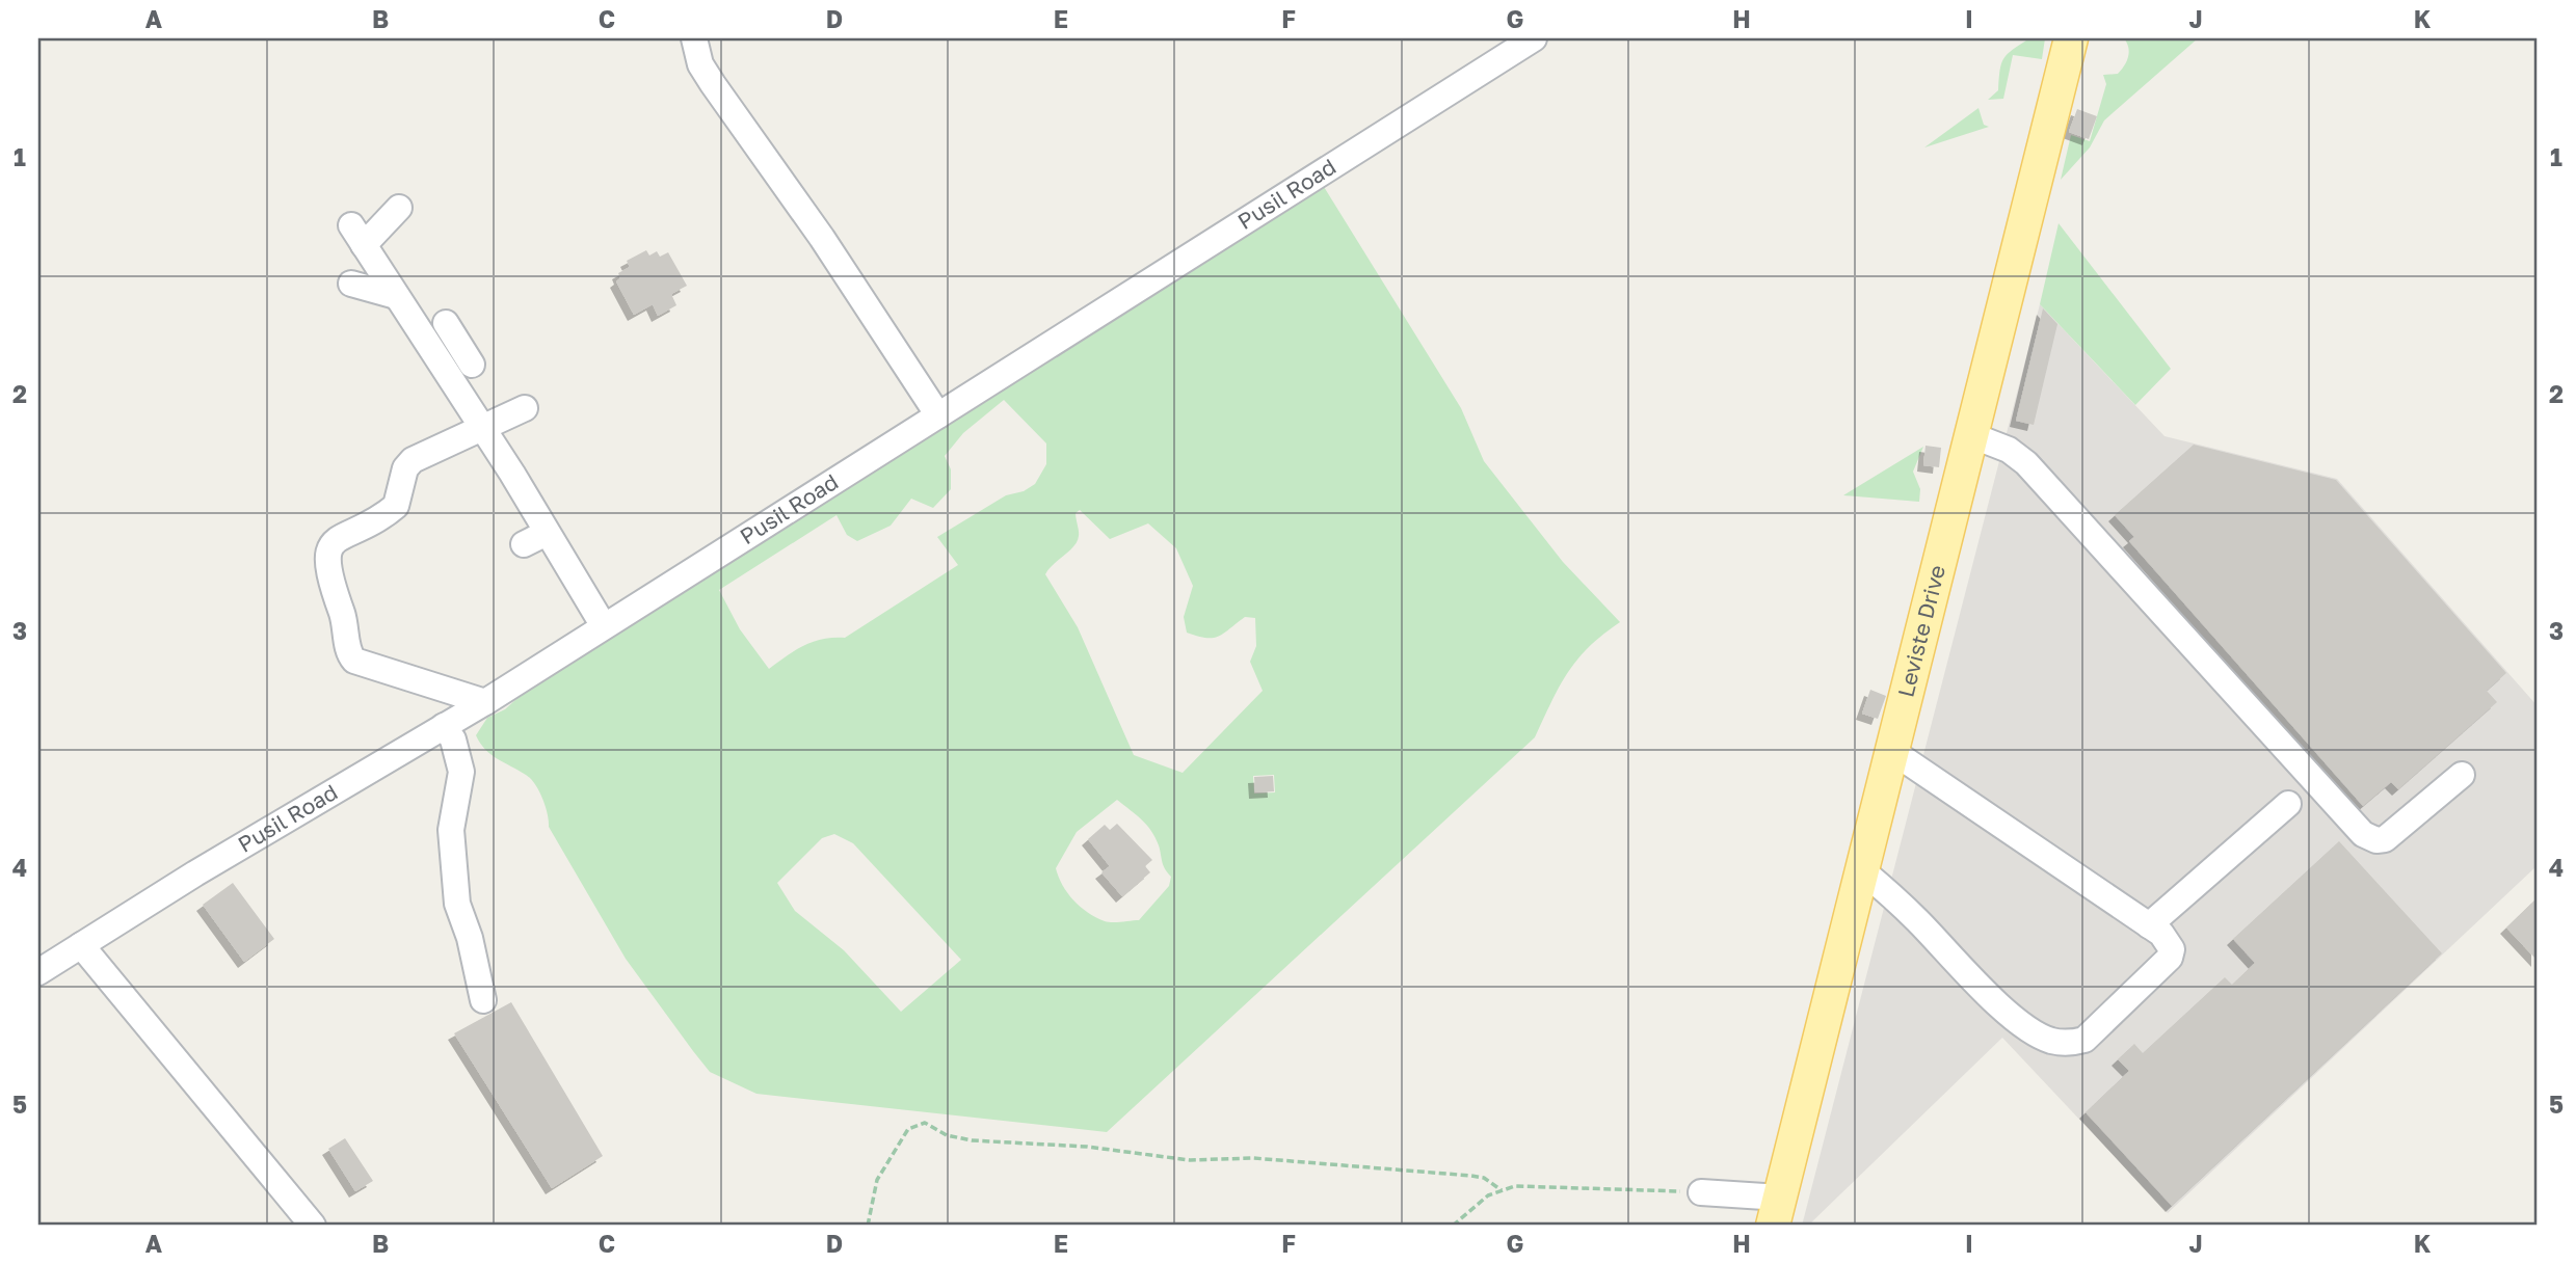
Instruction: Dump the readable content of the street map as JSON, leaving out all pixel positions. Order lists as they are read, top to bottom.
{
  "streets": {
    "main road": ["Leviste Drive"],
    "street": ["Pusil Road"]
  },
  "grid": {
    "columns": [
      "A",
      "B",
      "C",
      "D",
      "E",
      "F",
      "G",
      "H",
      "I",
      "J",
      "K"
    ],
    "rows": [
      "1",
      "2",
      "3",
      "4",
      "5"
    ]
  }
}
